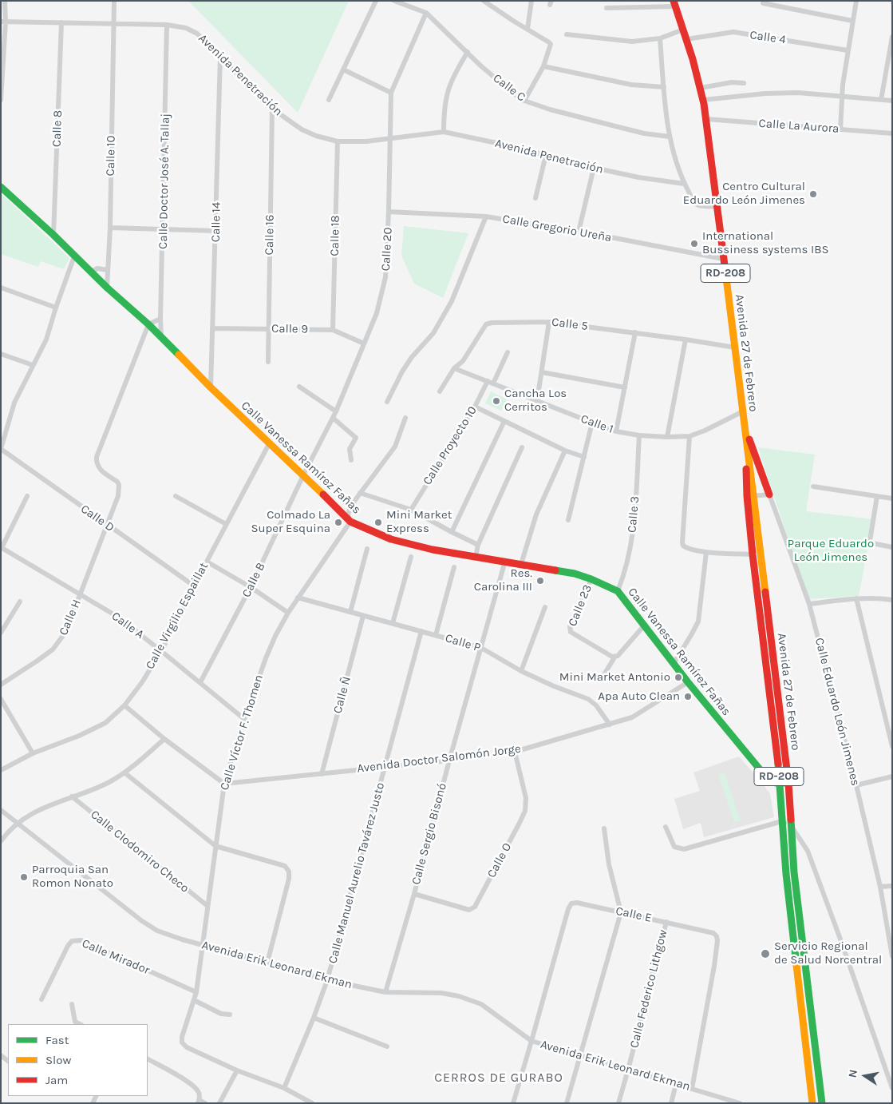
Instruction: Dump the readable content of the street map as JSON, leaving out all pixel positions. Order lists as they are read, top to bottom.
{
  "streets": {
    "main road": ["RD-208", "Avenida 27 de Febrero", "Calle Vanessa Ramírez Fañas"],
    "street": [
      "Calle 4",
      "Avenida Penetración",
      "Calle C",
      "Calle La Aurora",
      "Calle 8",
      "Calle 10",
      "Calle Doctor José A. Tallaj",
      "Calle 14",
      "Calle Gregorio Ureña",
      "Calle 16",
      "Calle 18",
      "Calle 20",
      "Calle 5",
      "Calle 9",
      "Calle 1",
      "Calle Proyecto 10",
      "Calle 3",
      "Calle D",
      "Calle B",
      "Calle 23",
      "Calle Virgilio Espaillat",
      "Calle H",
      "Calle A",
      "Calle P",
      "Calle Ñ",
      "Calle Eduardo León Jimenes",
      "Calle Víctor F. Thomen",
      "Avenida Doctor Salomón Jorge",
      "Calle Sergio Bisonó",
      "Calle Clodomiro Checo",
      "Calle O",
      "Calle Manuel Aurelio Tavárez Justo",
      "Calle E",
      "Calle Mirador",
      "Avenida Erik Leonard Ekman",
      "Calle Federico Lithgow"
    ]
  },
  "crossings": [
    ["Calle 4", "Avenida 27 de Febrero"],
    ["Avenida Penetración", "Calle 8"],
    ["Avenida Penetración", "Calle 10"],
    ["Avenida Penetración", "Calle Doctor José A. Tallaj"],
    ["Avenida Penetración", "Calle 14"],
    ["Avenida Penetración", "Calle 16"],
    ["Avenida Penetración", "Calle 18"],
    ["Avenida Penetración", "Calle 20"],
    ["Calle C", "Calle 20"],
    ["Calle La Aurora", "Avenida 27 de Febrero"],
    ["Calle 8", "Calle Vanessa Ramírez Fañas"],
    ["Calle 10", "Calle Vanessa Ramírez Fañas"],
    ["Calle Doctor José A. Tallaj", "Calle Vanessa Ramírez Fañas"],
    ["Calle 14", "Calle 9"],
    ["Calle 14", "Calle Vanessa Ramírez Fañas"],
    ["Calle Gregorio Ureña", "Calle 20"],
    ["Calle Gregorio Ureña", "Avenida 27 de Febrero"],
    ["Calle 16", "Calle 9"],
    ["Calle 18", "Calle 9"],
    ["Calle 20", "Calle 9"],
    ["Calle 20", "Calle Vanessa Ramírez Fañas"],
    ["Calle 20", "Calle B"],
    ["Calle 5", "Avenida 27 de Febrero"],
    ["Calle 5", "Calle 1"],
    ["Avenida 27 de Febrero", "Calle 1"],
    ["Avenida 27 de Febrero", "Calle Vanessa Ramírez Fañas"],
    ["Calle 1", "Calle Proyecto 10"],
    ["Calle 1", "Calle 3"],
    ["Calle Vanessa Ramírez Fañas", "Calle 3"],
    ["Calle Vanessa Ramírez Fañas", "Calle B"],
    ["Calle Vanessa Ramírez Fañas", "Calle 23"],
    ["Calle Vanessa Ramírez Fañas", "Calle Virgilio Espaillat"],
    ["Calle Vanessa Ramírez Fañas", "Calle H"],
    ["Calle Vanessa Ramírez Fañas", "Calle Víctor F. Thomen"],
    ["Calle Vanessa Ramírez Fañas", "Avenida Doctor Salomón Jorge"],
    ["Calle Vanessa Ramírez Fañas", "Calle Sergio Bisonó"],
    ["Calle D", "Calle Virgilio Espaillat"],
    ["Calle D", "Calle H"],
    ["Calle B", "Calle A"],
    ["Calle Virgilio Espaillat", "Calle A"],
    ["Calle H", "Calle A"],
    ["Calle A", "Calle Víctor F. Thomen"],
    ["Calle P", "Calle Ñ"],
    ["Calle P", "Calle Víctor F. Thomen"],
    ["Calle P", "Avenida Doctor Salomón Jorge"],
    ["Calle P", "Calle Sergio Bisonó"],
    ["Calle P", "Calle Manuel Aurelio Tavárez Justo"],
    ["Calle Ñ", "Avenida Doctor Salomón Jorge"],
    ["Calle Víctor F. Thomen", "Avenida Doctor Salomón Jorge"],
    ["Calle Víctor F. Thomen", "Calle Clodomiro Checo"],
    ["Calle Víctor F. Thomen", "Calle Mirador"],
    ["Calle Víctor F. Thomen", "Avenida Erik Leonard Ekman"],
    ["Avenida Doctor Salomón Jorge", "Calle Sergio Bisonó"],
    ["Avenida Doctor Salomón Jorge", "Calle O"],
    ["Avenida Doctor Salomón Jorge", "Calle Manuel Aurelio Tavárez Justo"],
    ["Calle Sergio Bisonó", "Calle O"],
    ["Calle Sergio Bisonó", "Avenida Erik Leonard Ekman"],
    ["Calle Manuel Aurelio Tavárez Justo", "Avenida Erik Leonard Ekman"],
    ["Calle E", "Avenida Erik Leonard Ekman"],
    ["Calle E", "Calle Federico Lithgow"],
    ["Avenida Erik Leonard Ekman", "Calle Federico Lithgow"]
  ],
  "districts": ["CERROS DE GURABO"],
  "parks": ["Parque Eduardo León Jimenes"],
  "places": [
    "Centro Cultural Eduardo León Jimenes",
    "International Bussiness systems IBS",
    "Cancha Los Cerritos",
    "Colmado La Super Esquina",
    "Mini Market Express",
    "Res. Carolina III",
    "Mini Market Antonio",
    "Apa Auto Clean",
    "Parroquia San Romon Nonato",
    "Servicio Regional de Salud Norcentral"
  ],
  "legend": ["Fast", "Slow", "Jam"],
  "north": "left"
}
